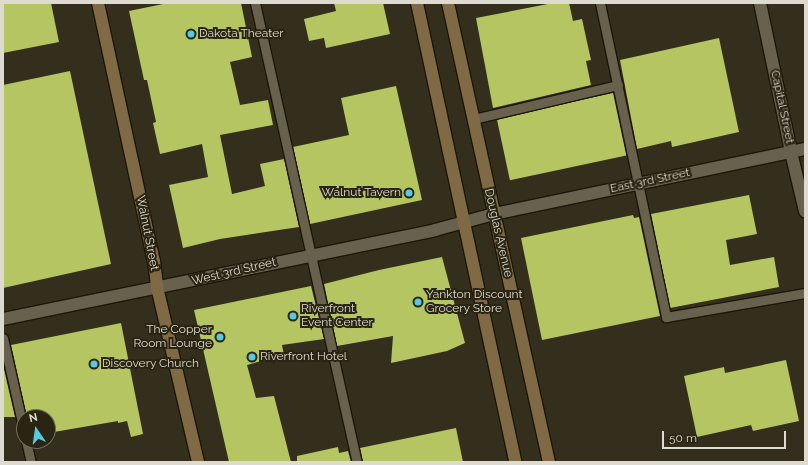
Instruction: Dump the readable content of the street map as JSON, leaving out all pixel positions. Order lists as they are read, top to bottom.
{
  "streets": {
    "street": [
      "Capital Street",
      "East 3rd Street",
      "Walnut Street",
      "Douglas Avenue",
      "West 3rd Street"
    ]
  },
  "crossings": [
    ["Capital Street", "East 3rd Street"],
    ["East 3rd Street", "Douglas Avenue"],
    ["East 3rd Street", "West 3rd Street"],
    ["Walnut Street", "West 3rd Street"]
  ],
  "places": [
    "Dakota Theater",
    "Walnut Tavern",
    "Yankton Discount Grocery Store",
    "Riverfront Event Center",
    "The Copper Room Lounge",
    "Riverfront Hotel",
    "Discovery Church"
  ],
  "scale_bar": "50 m",
  "north": "top"
}
